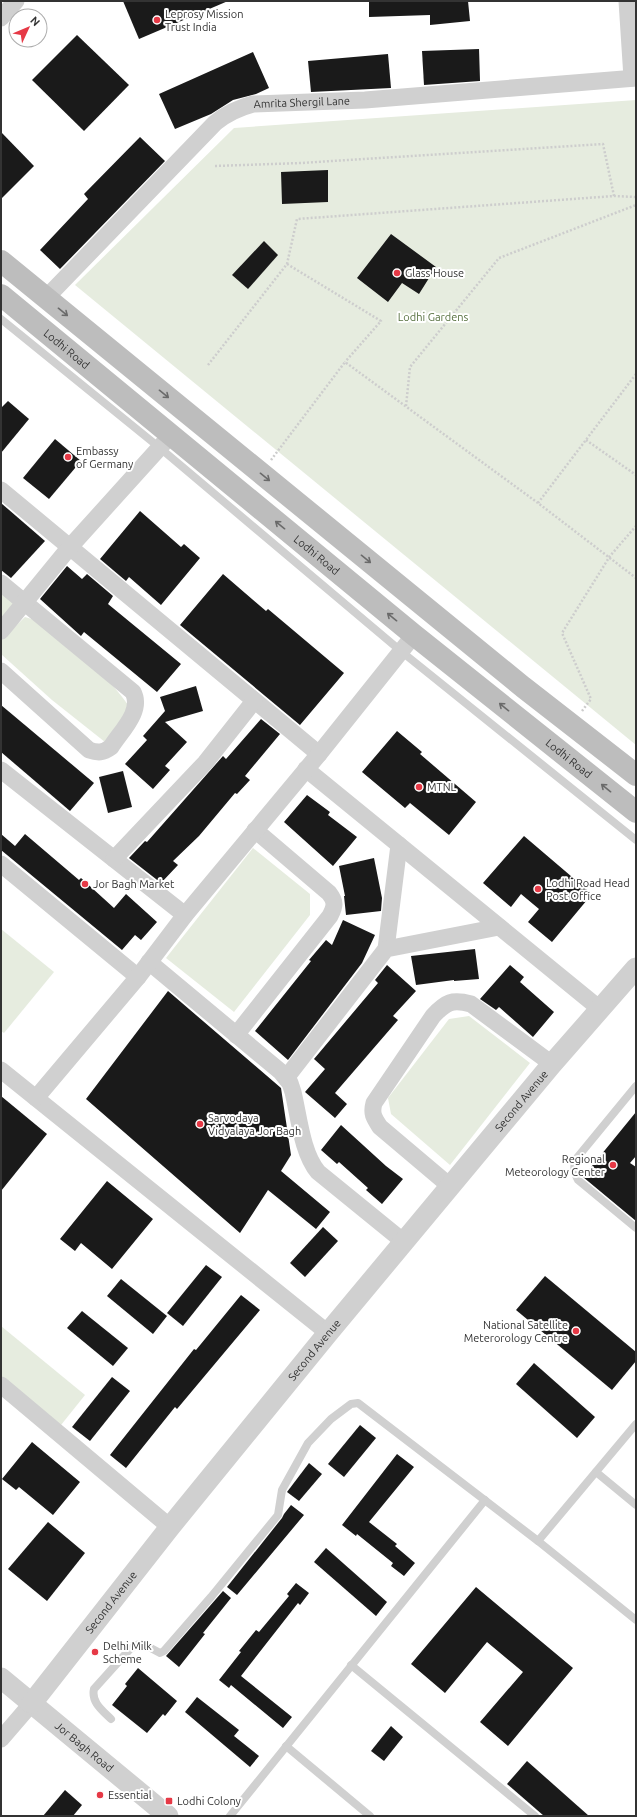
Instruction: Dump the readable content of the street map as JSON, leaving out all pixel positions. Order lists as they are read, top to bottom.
{
  "streets": {
    "main road": ["Lodhi Road"],
    "street": ["Amrita Shergil Lane", "Second Avenue", "Jor Bagh Road"]
  },
  "crossings": [
    ["Second Avenue", "Jor Bagh Road"]
  ],
  "parks": ["Lodhi Gardens"],
  "places": {
    "other": [
      "Leprosy Mission Trust India",
      "Glass House",
      "Embassy of Germany",
      "MTNL",
      "Jor Bagh Market",
      "Lodhi Road Head Post Office",
      "Sarvodaya Vidyalaya Jor Bagh",
      "Regional Meteorology Center",
      "National Satellite Meterorology Centre",
      "Delhi Milk Scheme",
      "Essential"
    ],
    "transit": ["Lodhi Colony"]
  },
  "north": "top right"
}
